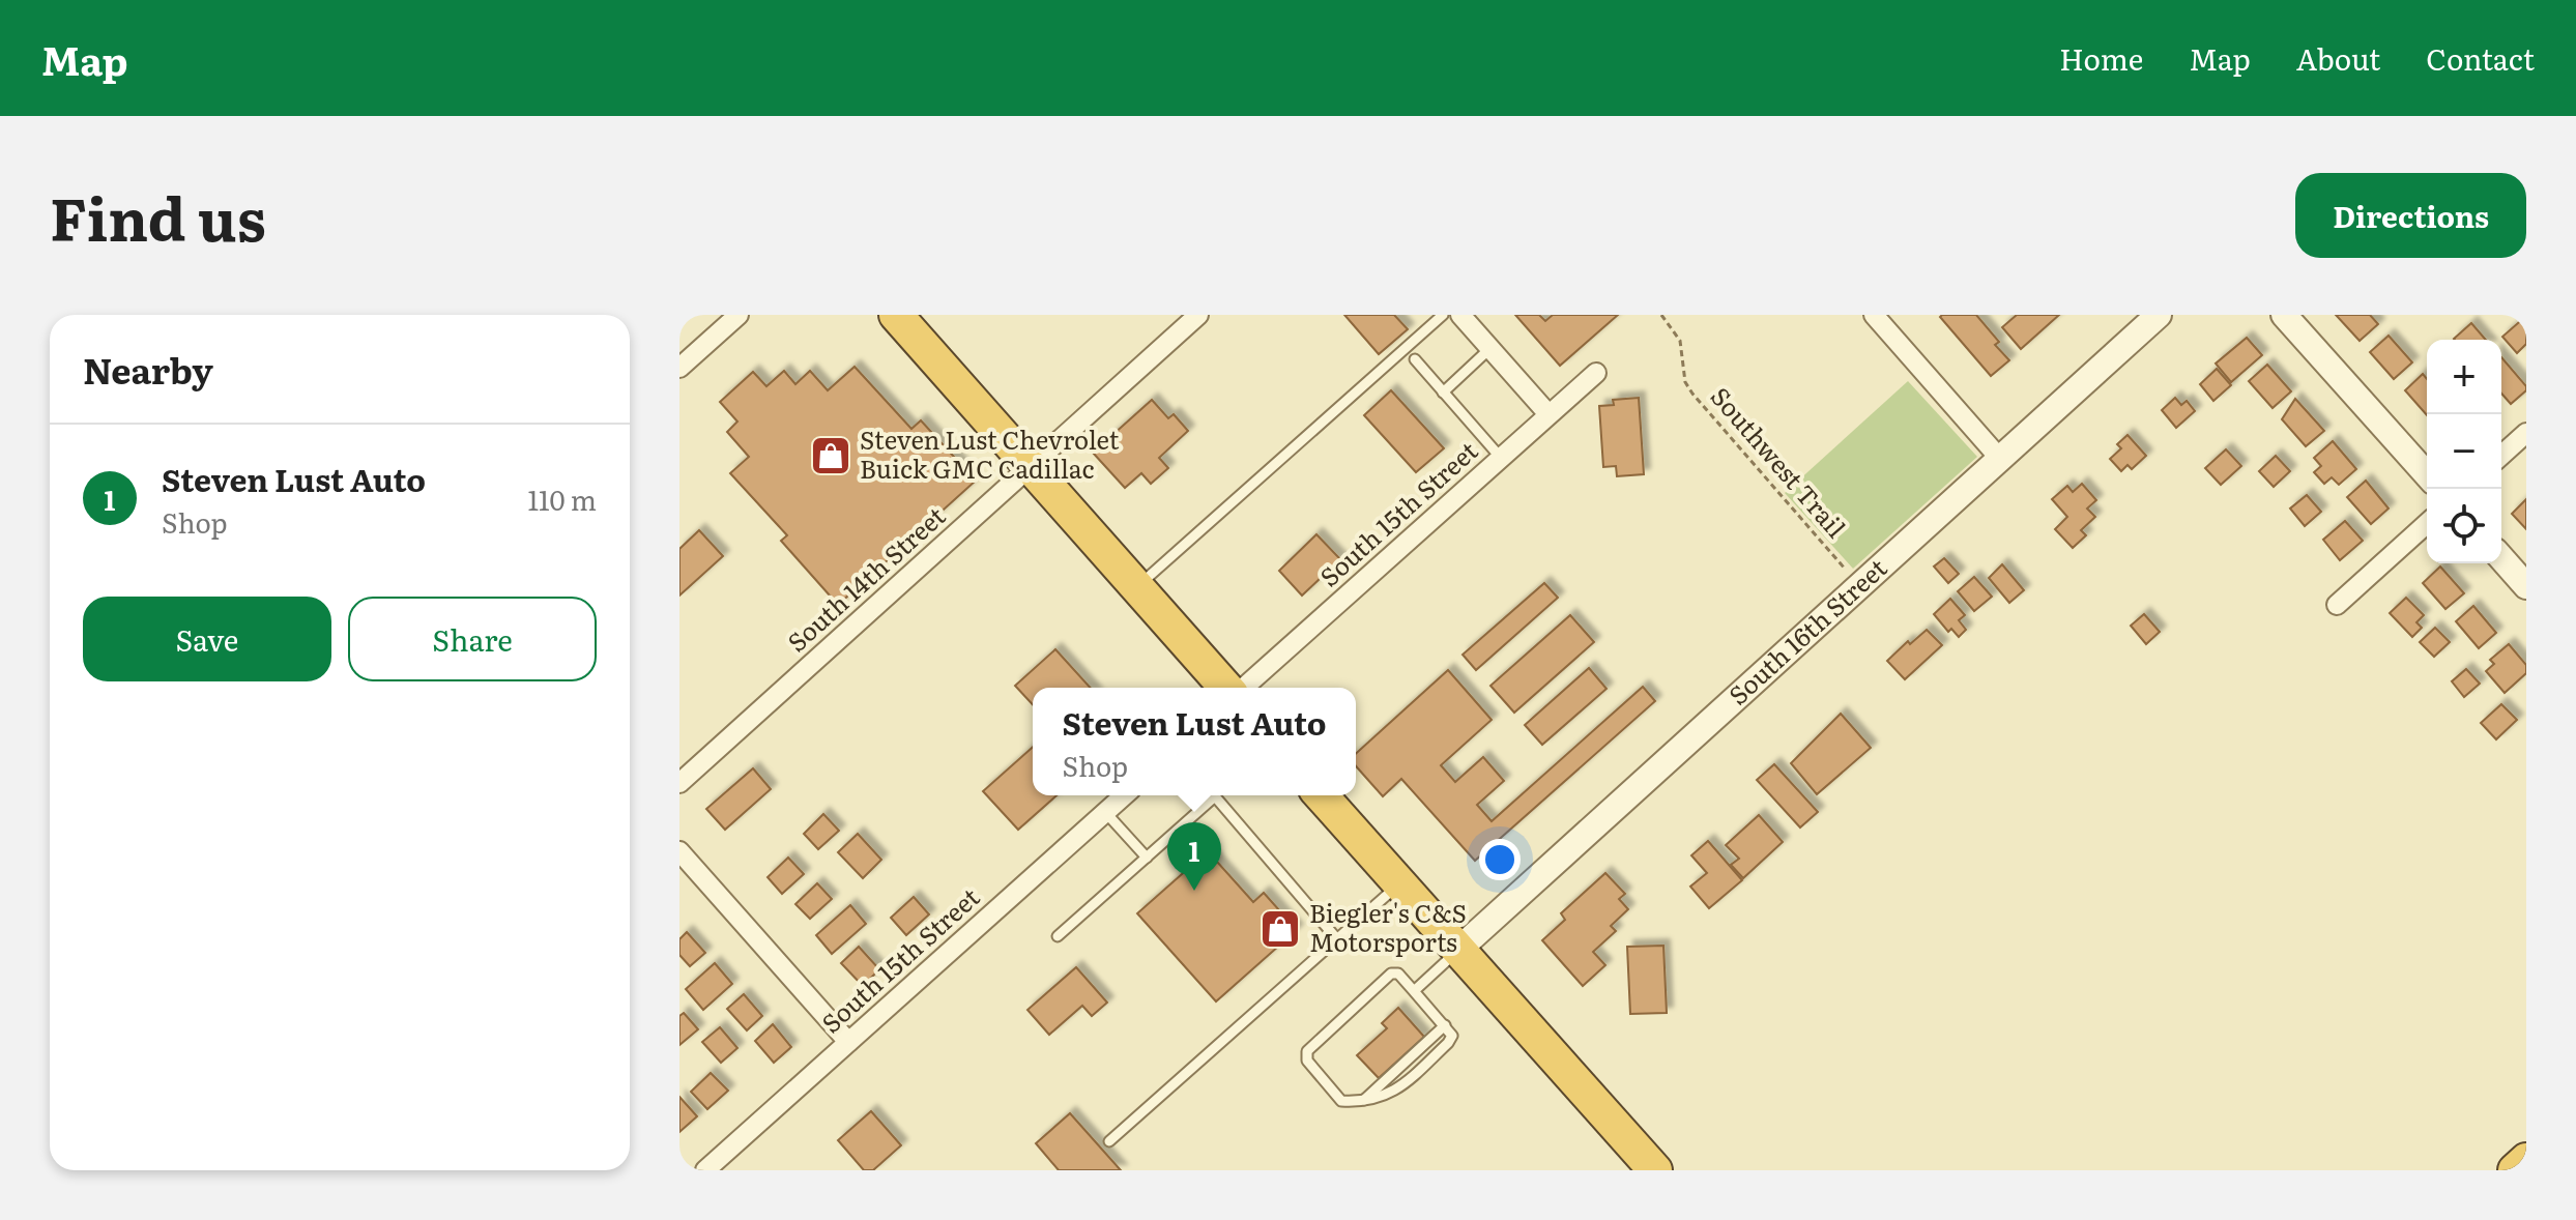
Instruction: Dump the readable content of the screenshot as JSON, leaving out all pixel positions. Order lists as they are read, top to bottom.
{
  "streets": {
    "street": ["South 15th Street", "South 14th Street", "South 16th Street"],
    "path": ["Southwest Trail"]
  },
  "crossings": [
    ["Southwest Trail", "South 16th Street"]
  ],
  "places": {
    "shop": ["Steven Lust Chevrolet Buick GMC Cadillac", "Biegler's C&S Motorsports"]
  },
  "page": {
    "header": "Map",
    "nav": [
      "Home",
      "Map",
      "About",
      "Contact"
    ],
    "title": "Find us",
    "buttons": [
      "Directions",
      ["Save", "Share"]
    ],
    "heading": "Nearby",
    "map_buttons": ["+", "−"],
    "list": [
      {
        "mark": "1",
        "name": "Steven Lust Auto",
        "note": "Shop",
        "value": "110 m"
      }
    ],
    "popup": ["Steven Lust Auto", "Shop"],
    "pins": "1"
  }
}
